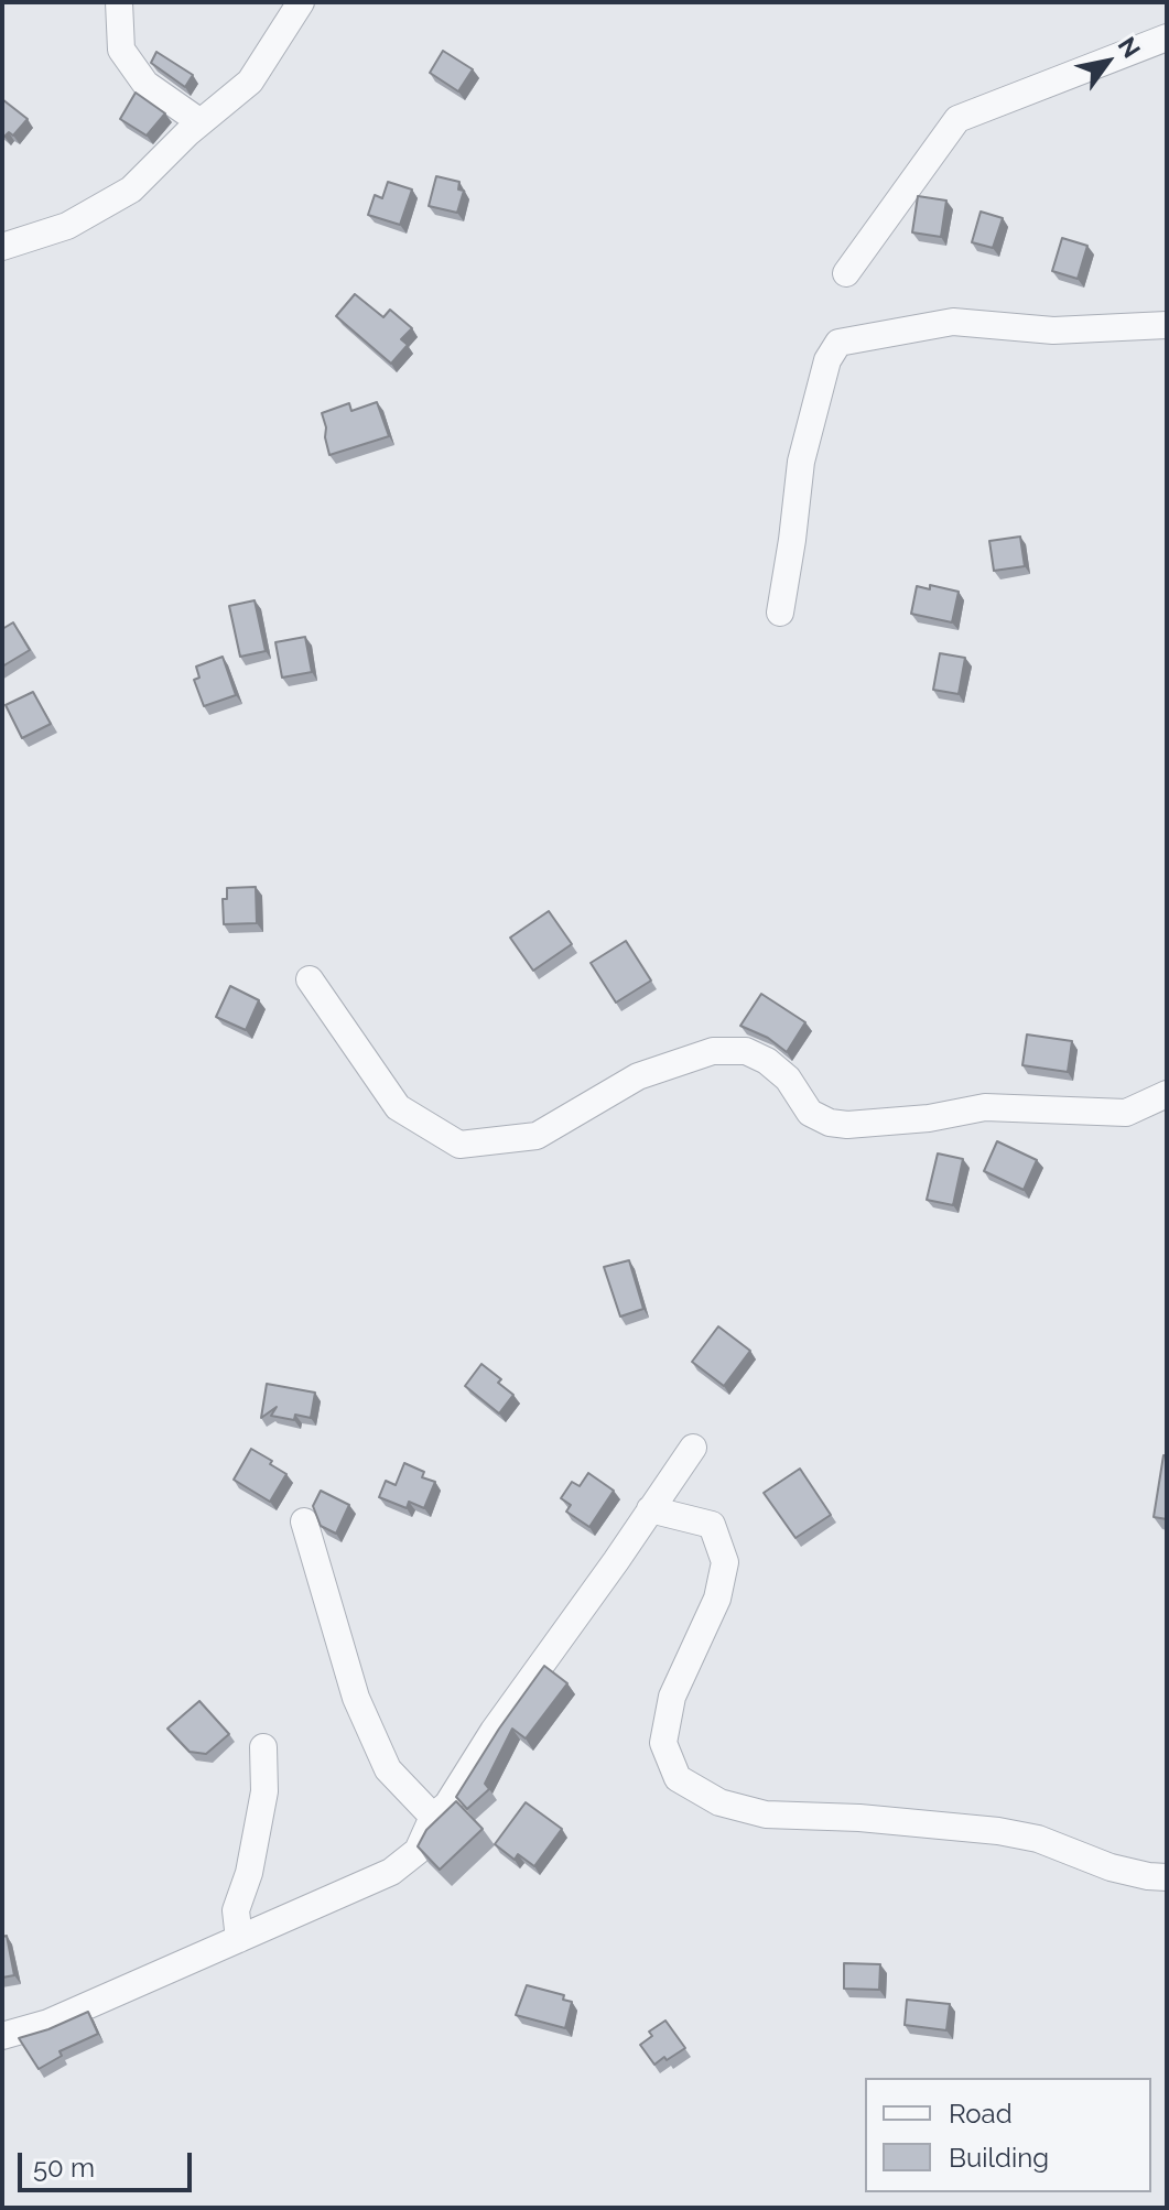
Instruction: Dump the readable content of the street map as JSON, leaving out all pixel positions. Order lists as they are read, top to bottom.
{
  "legend": ["Road", "Building"],
  "scale_bar": "50 m",
  "north": "top right"
}
